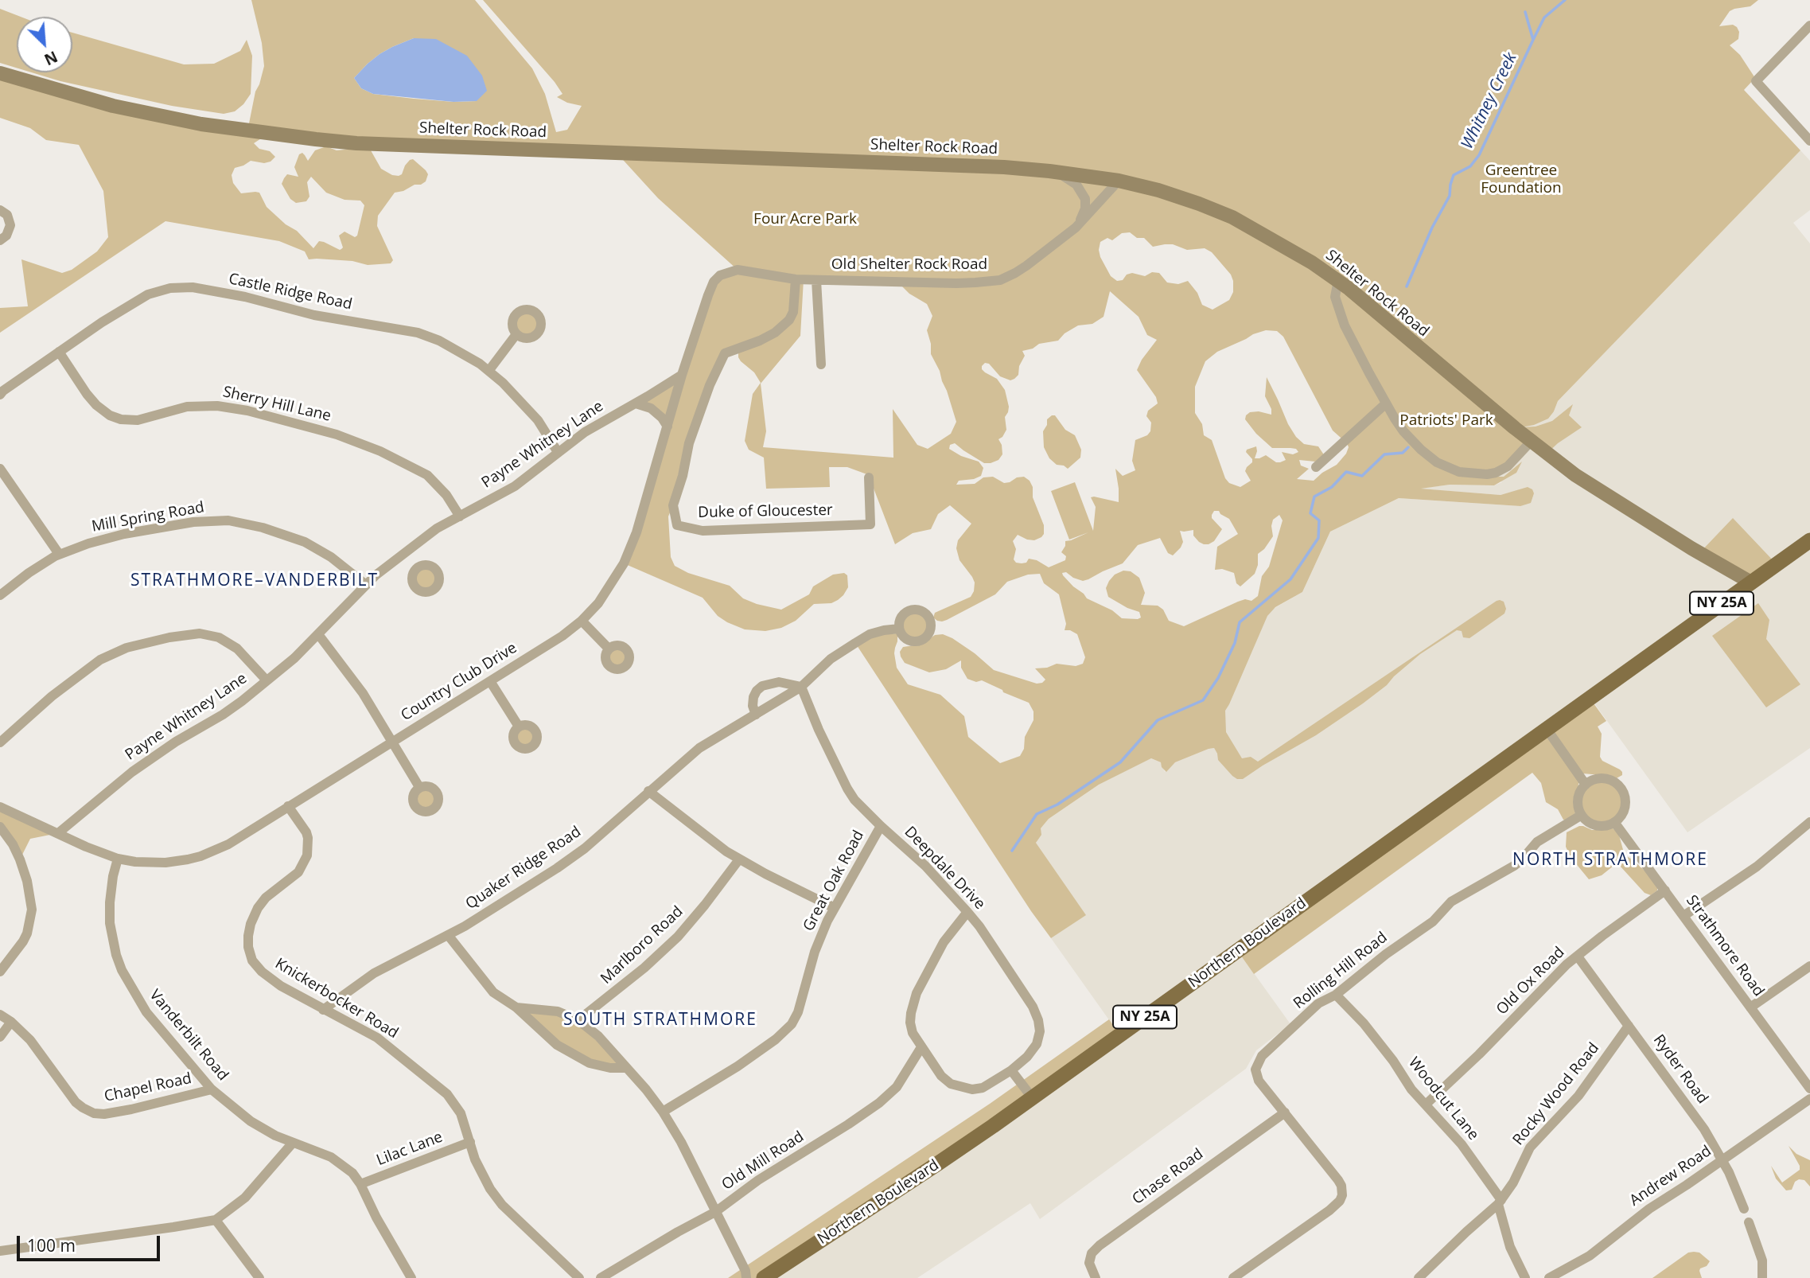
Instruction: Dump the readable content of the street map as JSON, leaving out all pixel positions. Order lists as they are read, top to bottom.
{
  "streets": {
    "main road": ["Shelter Rock Road", "NY 25A", "Northern Boulevard"],
    "street": [
      "Old Shelter Rock Road",
      "Castle Ridge Road",
      "Sherry Hill Lane",
      "Payne Whitney Lane",
      "Duke of Gloucester",
      "Mill Spring Road",
      "Country Club Drive",
      "Quaker Ridge Road",
      "Deepdale Drive",
      "Great Oak Road",
      "Marlboro Road",
      "Strathmore Road",
      "Rolling Hill Road",
      "Old Ox Road",
      "Knickerbocker Road",
      "Vanderbilt Road",
      "Ryder Road",
      "Chapel Road",
      "Rocky Wood Road",
      "Woodcut Lane",
      "Lilac Lane",
      "Old Mill Road",
      "Andrew Road",
      "Chase Road"
    ]
  },
  "crossings": [
    ["Shelter Rock Road", "Old Shelter Rock Road"],
    ["Shelter Rock Road", "Northern Boulevard"],
    ["Old Shelter Rock Road", "Duke of Gloucester"],
    ["Old Shelter Rock Road", "Country Club Drive"],
    ["Castle Ridge Road", "Sherry Hill Lane"],
    ["Castle Ridge Road", "Payne Whitney Lane"],
    ["Sherry Hill Lane", "Payne Whitney Lane"],
    ["Payne Whitney Lane", "Mill Spring Road"],
    ["Payne Whitney Lane", "Country Club Drive"],
    ["Country Club Drive", "Knickerbocker Road"],
    ["Country Club Drive", "Vanderbilt Road"],
    ["Quaker Ridge Road", "Deepdale Drive"],
    ["Quaker Ridge Road", "Knickerbocker Road"],
    ["Deepdale Drive", "Great Oak Road"],
    ["Deepdale Drive", "Old Mill Road"],
    ["Strathmore Road", "Rolling Hill Road"],
    ["Strathmore Road", "Old Ox Road"],
    ["Rolling Hill Road", "Woodcut Lane"],
    ["Rolling Hill Road", "Chase Road"],
    ["Old Ox Road", "Ryder Road"],
    ["Old Ox Road", "Woodcut Lane"],
    ["Knickerbocker Road", "Lilac Lane"],
    ["Vanderbilt Road", "Chapel Road"],
    ["Vanderbilt Road", "Lilac Lane"],
    ["Ryder Road", "Rocky Wood Road"],
    ["Ryder Road", "Andrew Road"],
    ["Rocky Wood Road", "Woodcut Lane"]
  ],
  "districts": ["STRATHMORE–VANDERBILT", "NORTH STRATHMORE", "SOUTH STRATHMORE"],
  "water": ["Whitney Creek"],
  "parks": ["Greentree Foundation", "Four Acre Park", "Patriots' Park"],
  "scale_bar": "100 m",
  "north": "bottom right"
}
